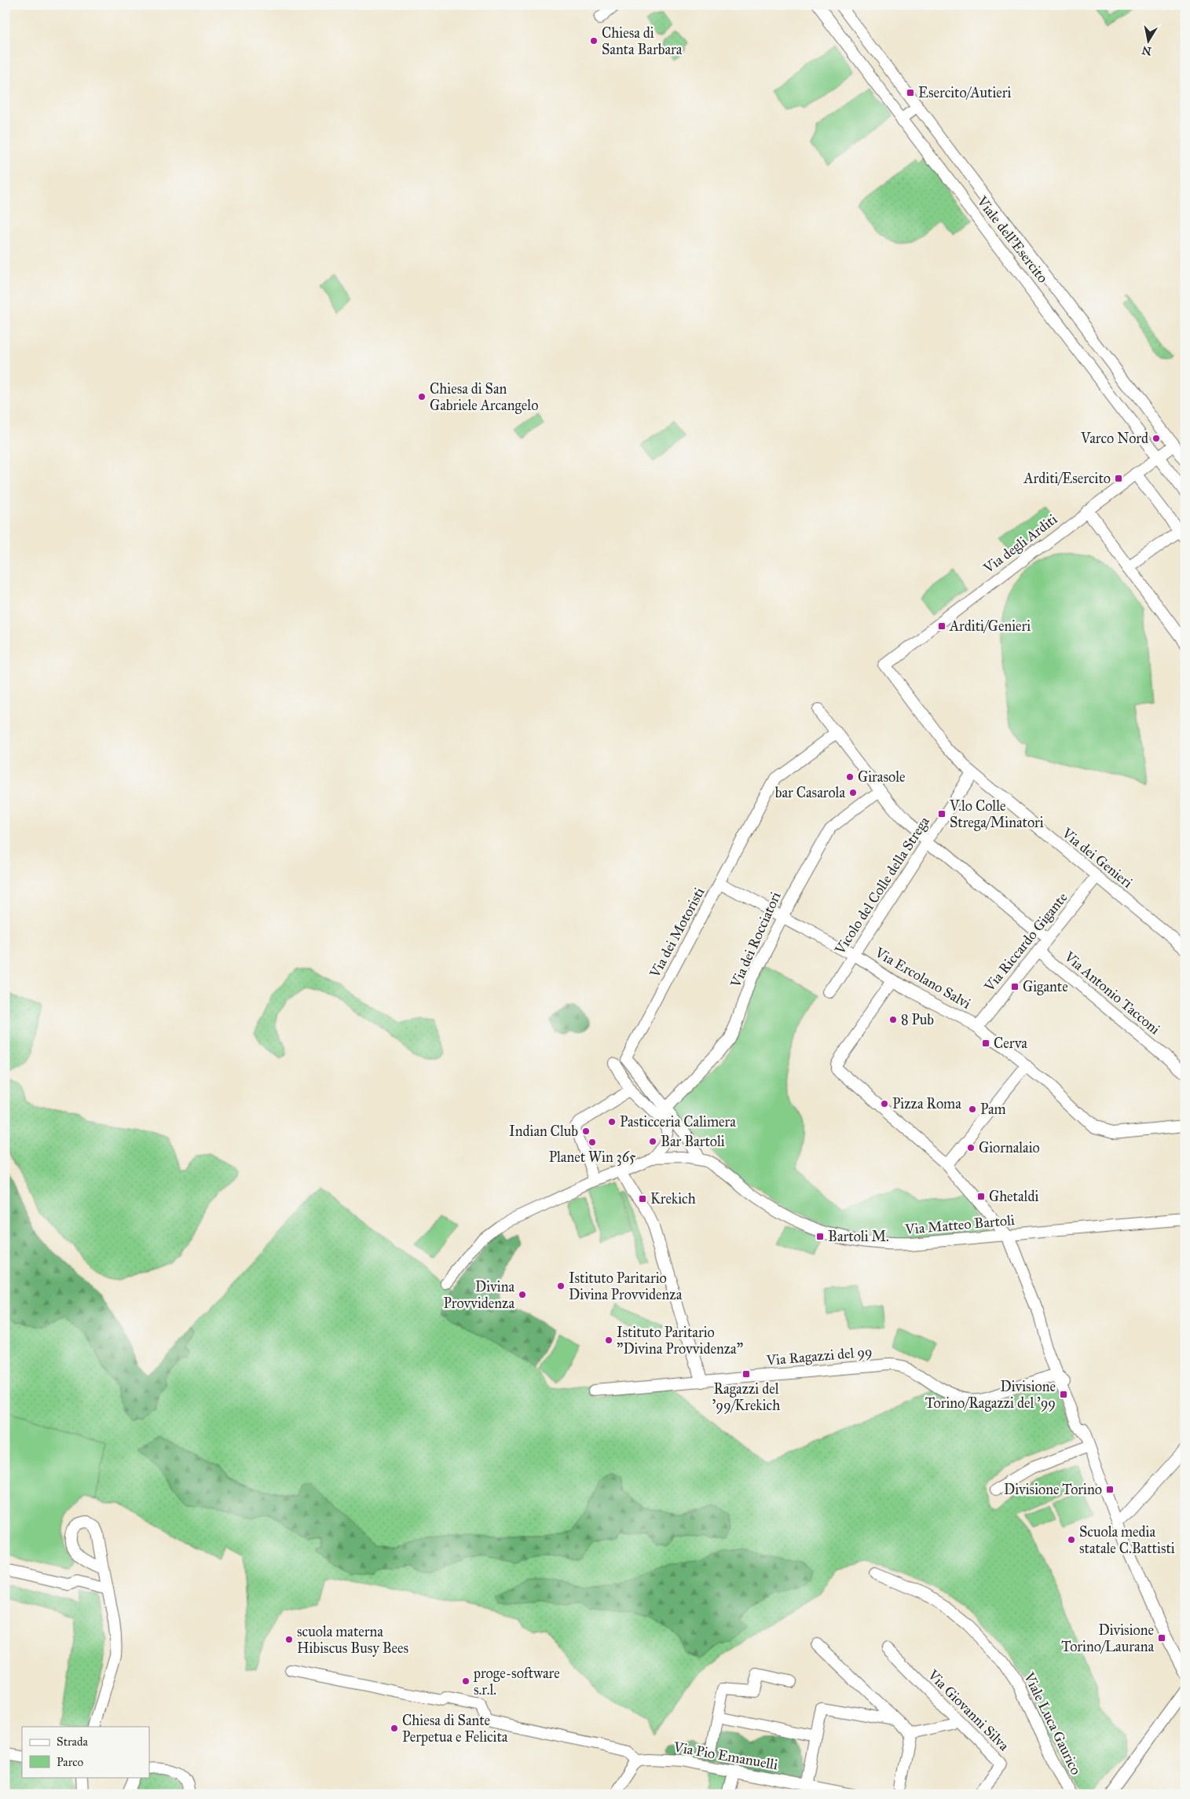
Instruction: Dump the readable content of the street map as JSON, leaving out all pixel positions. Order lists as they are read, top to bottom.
{
  "streets": {
    "street": [
      "Viale dell'Esercito",
      "Via degli Arditi",
      "Via dei Genieri",
      "Vicolo del Colle della Strega",
      "Via dei Motoristi",
      "Via dei Rocciatori",
      "Via Riccardo Gigante",
      "Via Ercolano Salvi",
      "Via Antonio Tacconi",
      "Via Matteo Bartoli",
      "Via Ragazzi del 99",
      "Via Giovanni Silva",
      "Viale Luca Gaurico",
      "Via Pio Emanuelli"
    ]
  },
  "crossings": [
    ["Viale dell'Esercito", "Via degli Arditi"],
    ["Via degli Arditi", "Via dei Genieri"],
    ["Via dei Genieri", "Vicolo del Colle della Strega"],
    ["Via dei Genieri", "Via Riccardo Gigante"],
    ["Vicolo del Colle della Strega", "Via Ercolano Salvi"],
    ["Via dei Motoristi", "Via dei Rocciatori"],
    ["Via dei Motoristi", "Via Ercolano Salvi"],
    ["Via dei Motoristi", "Via Matteo Bartoli"],
    ["Via dei Rocciatori", "Via Ercolano Salvi"],
    ["Via Riccardo Gigante", "Via Ercolano Salvi"],
    ["Via Riccardo Gigante", "Via Antonio Tacconi"]
  ],
  "places": {
    "other": [
      "Chiesa di Santa Barbara",
      "Chiesa di San Gabriele Arcangelo",
      "Varco Nord",
      "Girasole",
      "bar Casarola",
      "8 Pub",
      "Pizza Roma",
      "Pam",
      "Pasticceria Calimera",
      "Indian Club",
      "Bar Bartoli",
      "Planet Win 365",
      "Giornalaio",
      "Istituto Paritario Divina Provvidenza",
      "Divina Provvidenza",
      "Istituto Paritario \"Divina Provvidenza\"",
      "Scuola media statale C.Battisti",
      "scuola materna Hibiscus Busy Bees",
      "proge-software s.r.l.",
      "Chiesa di Sante Perpetua e Felicita"
    ],
    "transit": [
      "Esercito/Autieri",
      "Arditi/Esercito",
      "Arditi/Genieri",
      "V.lo Colle Strega/Minatori",
      "Gigante",
      "Cerva",
      "Ghetaldi",
      "Krekich",
      "Bartoli M.",
      "Ragazzi del '99/Krekich",
      "Divisione Torino/Ragazzi del '99",
      "Divisione Torino",
      "Divisione Torino/Laurana"
    ]
  },
  "legend": ["Strada", "Parco"],
  "north": "bottom"
}
